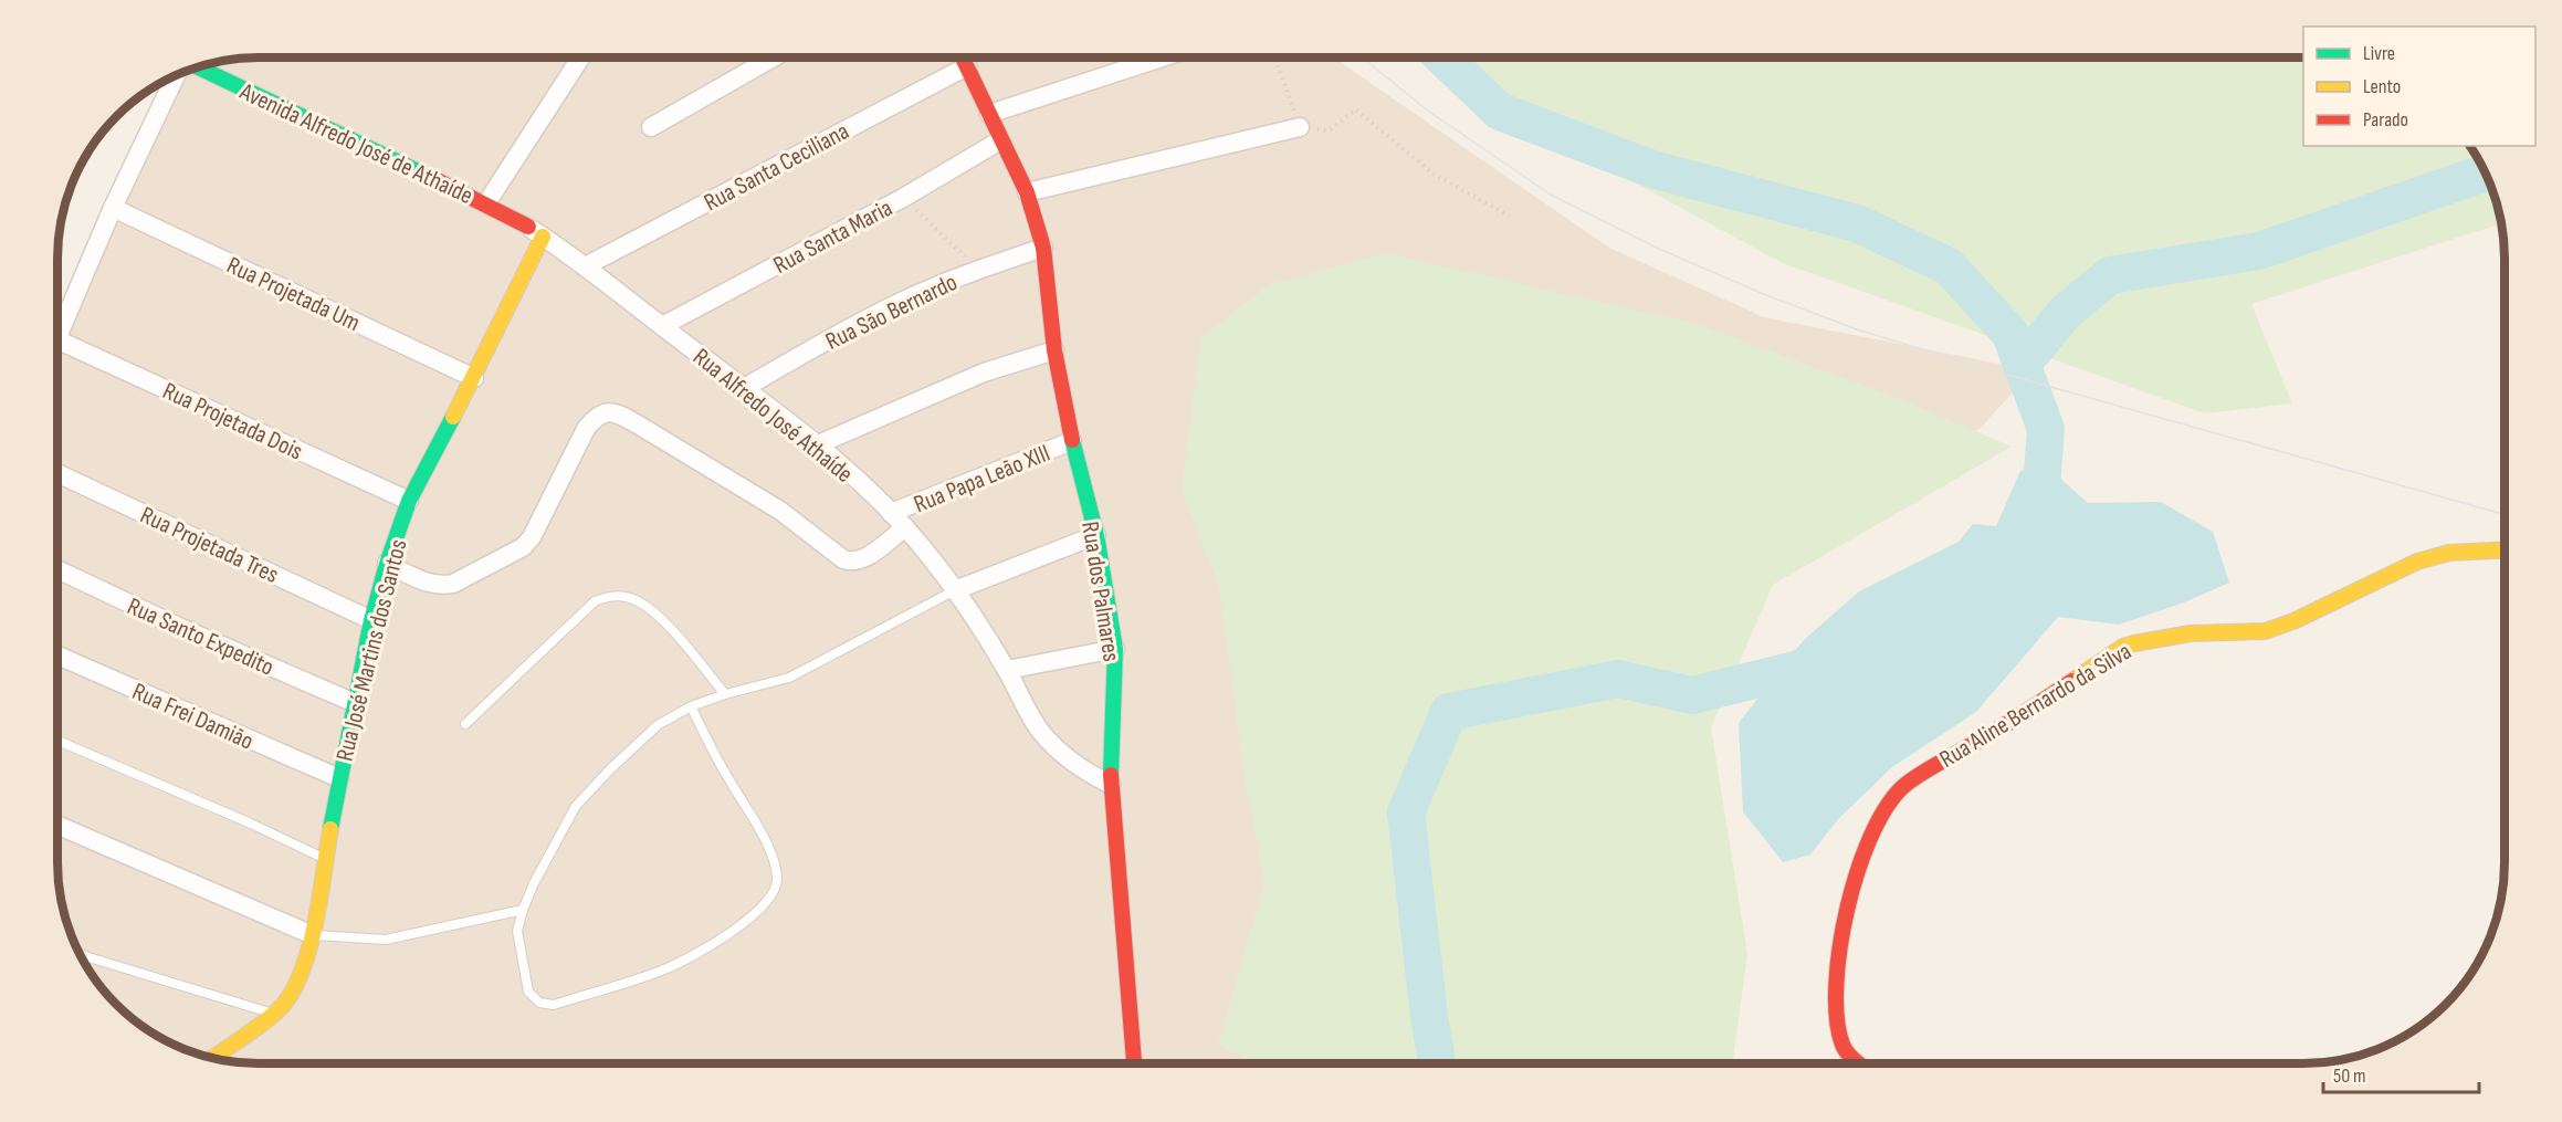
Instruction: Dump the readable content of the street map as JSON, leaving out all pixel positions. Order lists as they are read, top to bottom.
{
  "streets": {
    "street": [
      "Avenida Alfredo José de Athaíde",
      "Rua Santa Ceciliana",
      "Rua Santa Maria",
      "Rua Projetada Um",
      "Rua São Bernardo",
      "Rua Alfredo José Athaíde",
      "Rua Projetada Dois",
      "Rua Papa Leão XIII",
      "Rua Projetada Tres",
      "Rua dos Palmares",
      "Rua Santo Expedito",
      "Rua José Martins dos Santos",
      "Rua Aline Bernardo da Silva",
      "Rua Frei Damião"
    ]
  },
  "crossings": [
    ["Avenida Alfredo José de Athaíde", "Rua Alfredo José Athaíde"],
    ["Avenida Alfredo José de Athaíde", "Rua José Martins dos Santos"],
    ["Rua Santa Ceciliana", "Rua Alfredo José Athaíde"],
    ["Rua Santa Ceciliana", "Rua dos Palmares"],
    ["Rua Santa Maria", "Rua Alfredo José Athaíde"],
    ["Rua Santa Maria", "Rua dos Palmares"],
    ["Rua Projetada Um", "Rua José Martins dos Santos"],
    ["Rua São Bernardo", "Rua Alfredo José Athaíde"],
    ["Rua São Bernardo", "Rua dos Palmares"],
    ["Rua Alfredo José Athaíde", "Rua Papa Leão XIII"],
    ["Rua Alfredo José Athaíde", "Rua dos Palmares"],
    ["Rua Alfredo José Athaíde", "Rua José Martins dos Santos"],
    ["Rua Projetada Dois", "Rua José Martins dos Santos"],
    ["Rua Papa Leão XIII", "Rua dos Palmares"],
    ["Rua Projetada Tres", "Rua José Martins dos Santos"],
    ["Rua Santo Expedito", "Rua José Martins dos Santos"],
    ["Rua José Martins dos Santos", "Rua Frei Damião"]
  ],
  "legend": ["Livre", "Lento", "Parado"],
  "scale_bar": "50 m"
}
